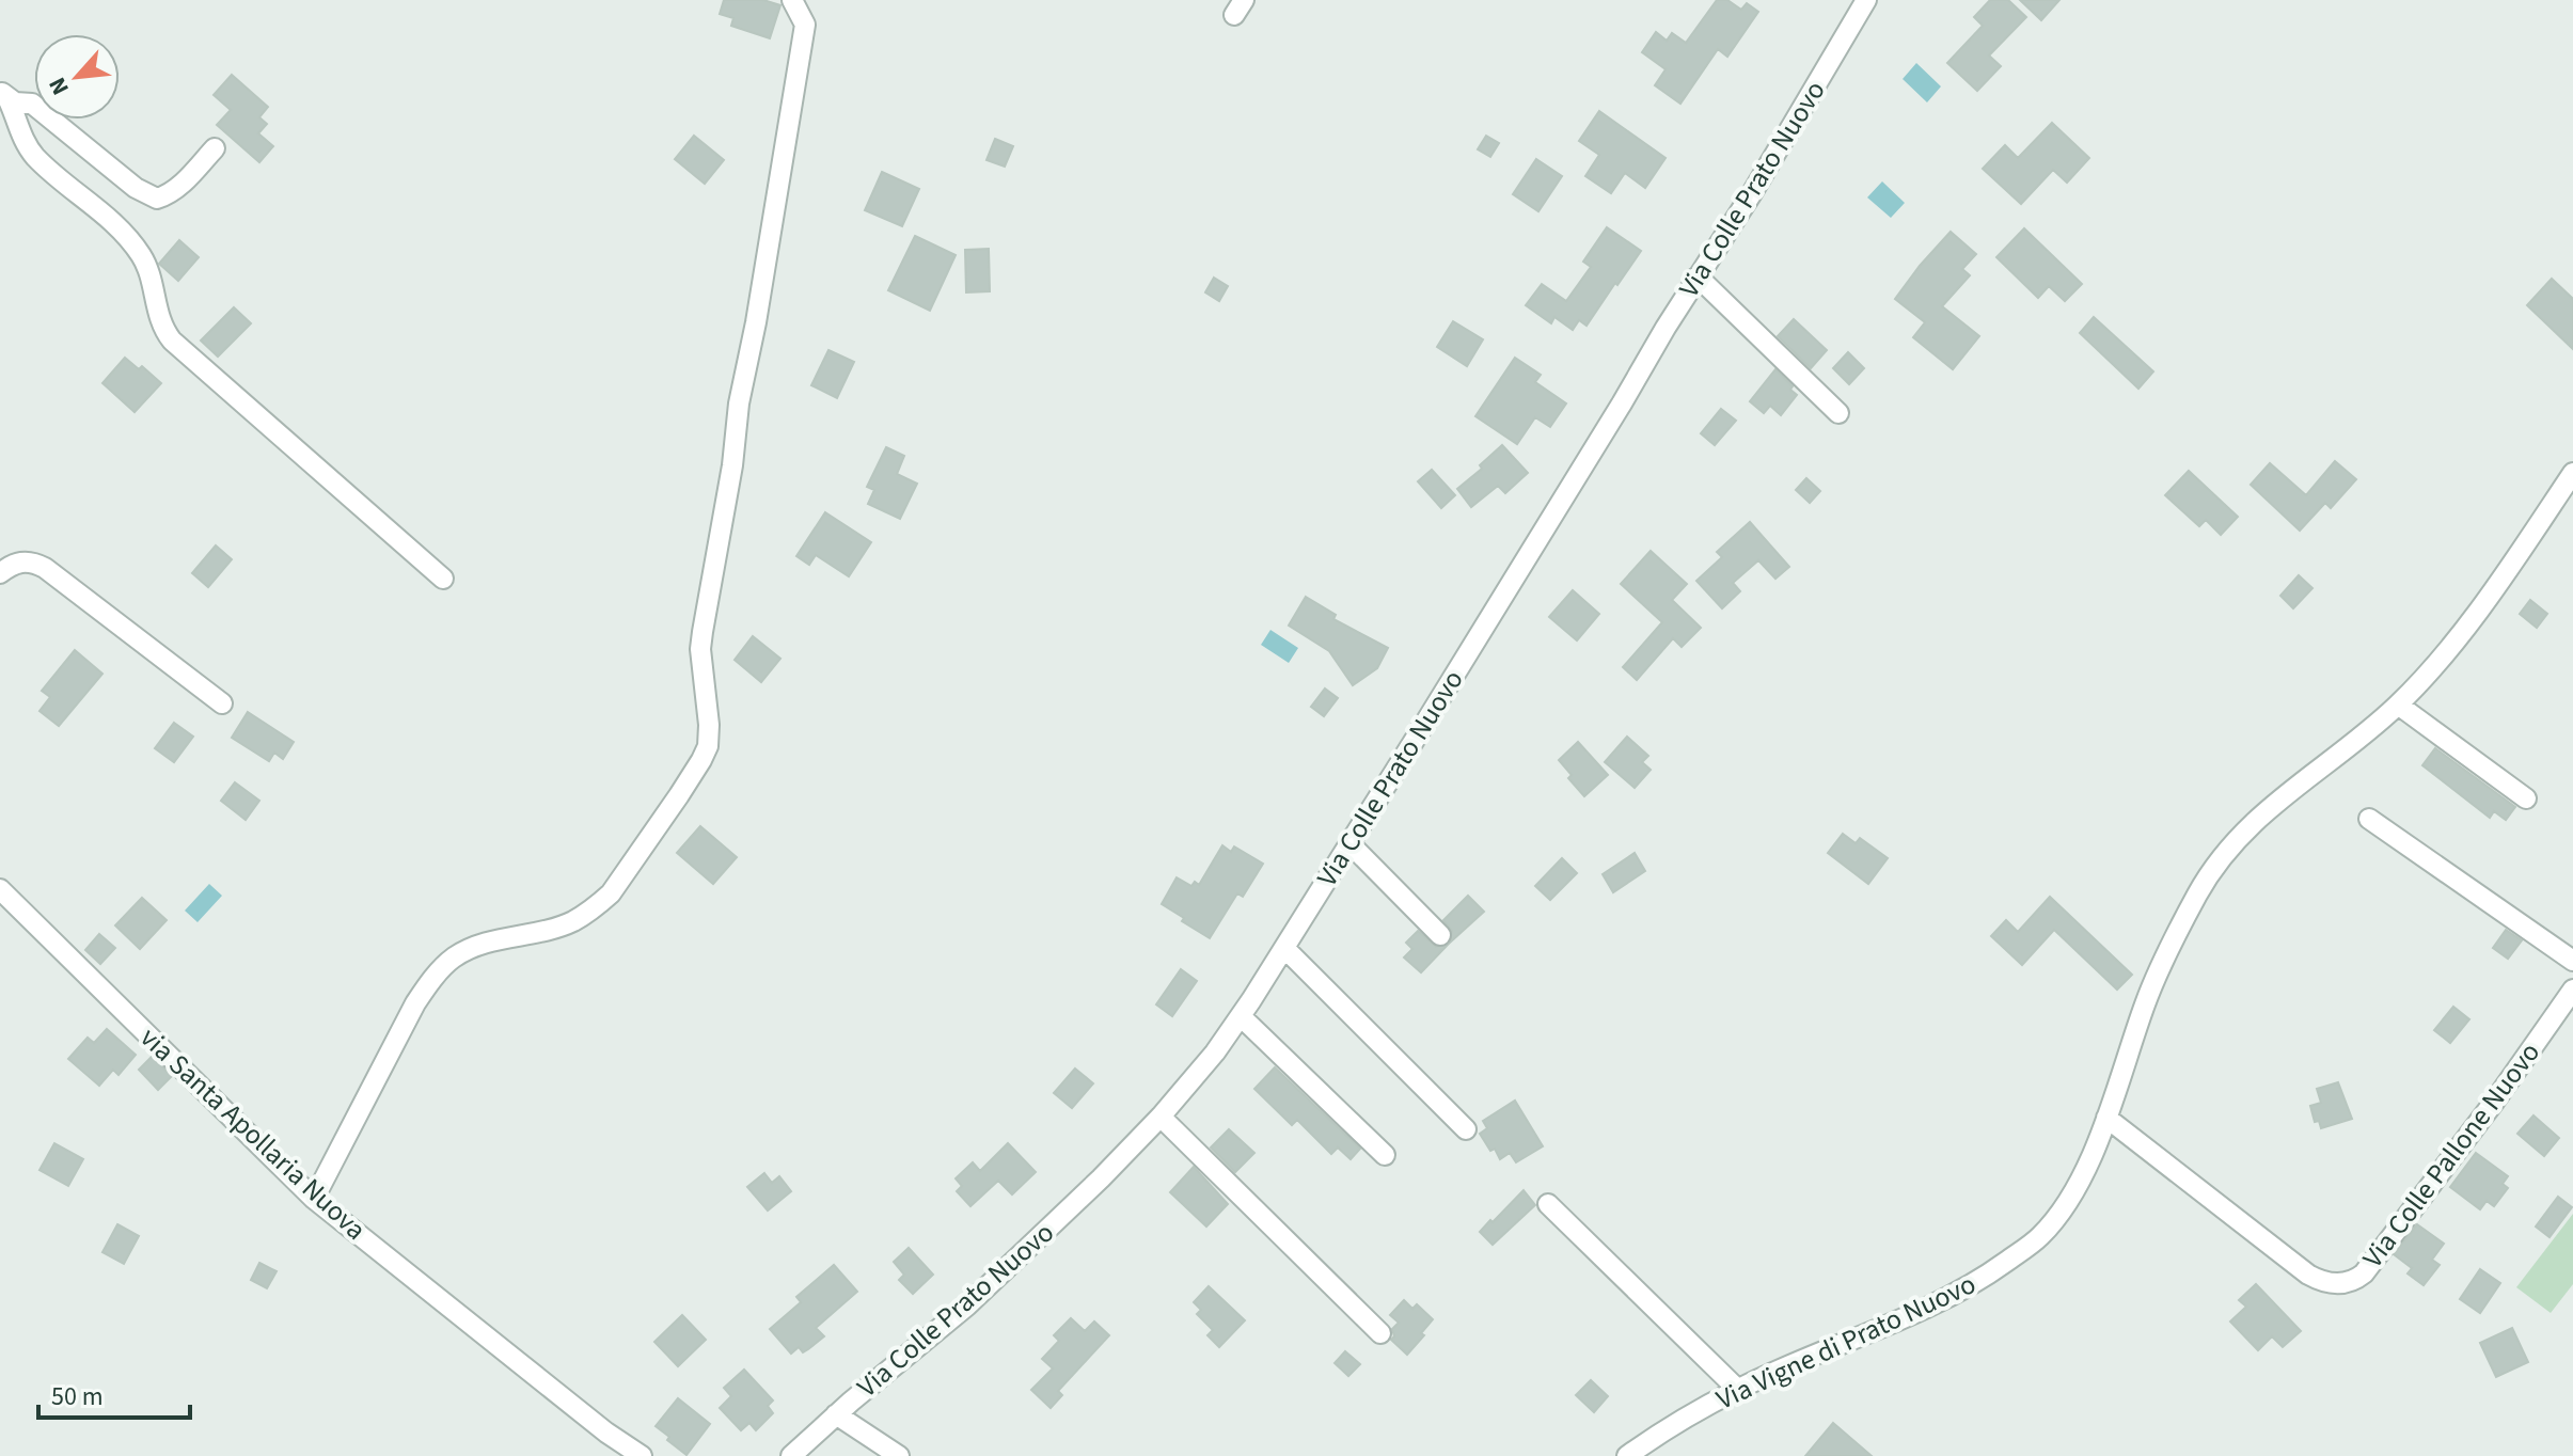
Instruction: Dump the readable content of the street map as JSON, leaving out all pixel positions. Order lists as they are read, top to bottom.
{
  "streets": {
    "street": [
      "Via Colle Prato Nuovo",
      "via Santa Apollaria Nuova",
      "Via Colle Pallone Nuovo",
      "Via Vigne di Prato Nuovo"
    ]
  },
  "crossings": [
    ["Via Colle Pallone Nuovo", "Via Vigne di Prato Nuovo"]
  ],
  "scale_bar": "50 m",
  "north": "bottom left"
}
